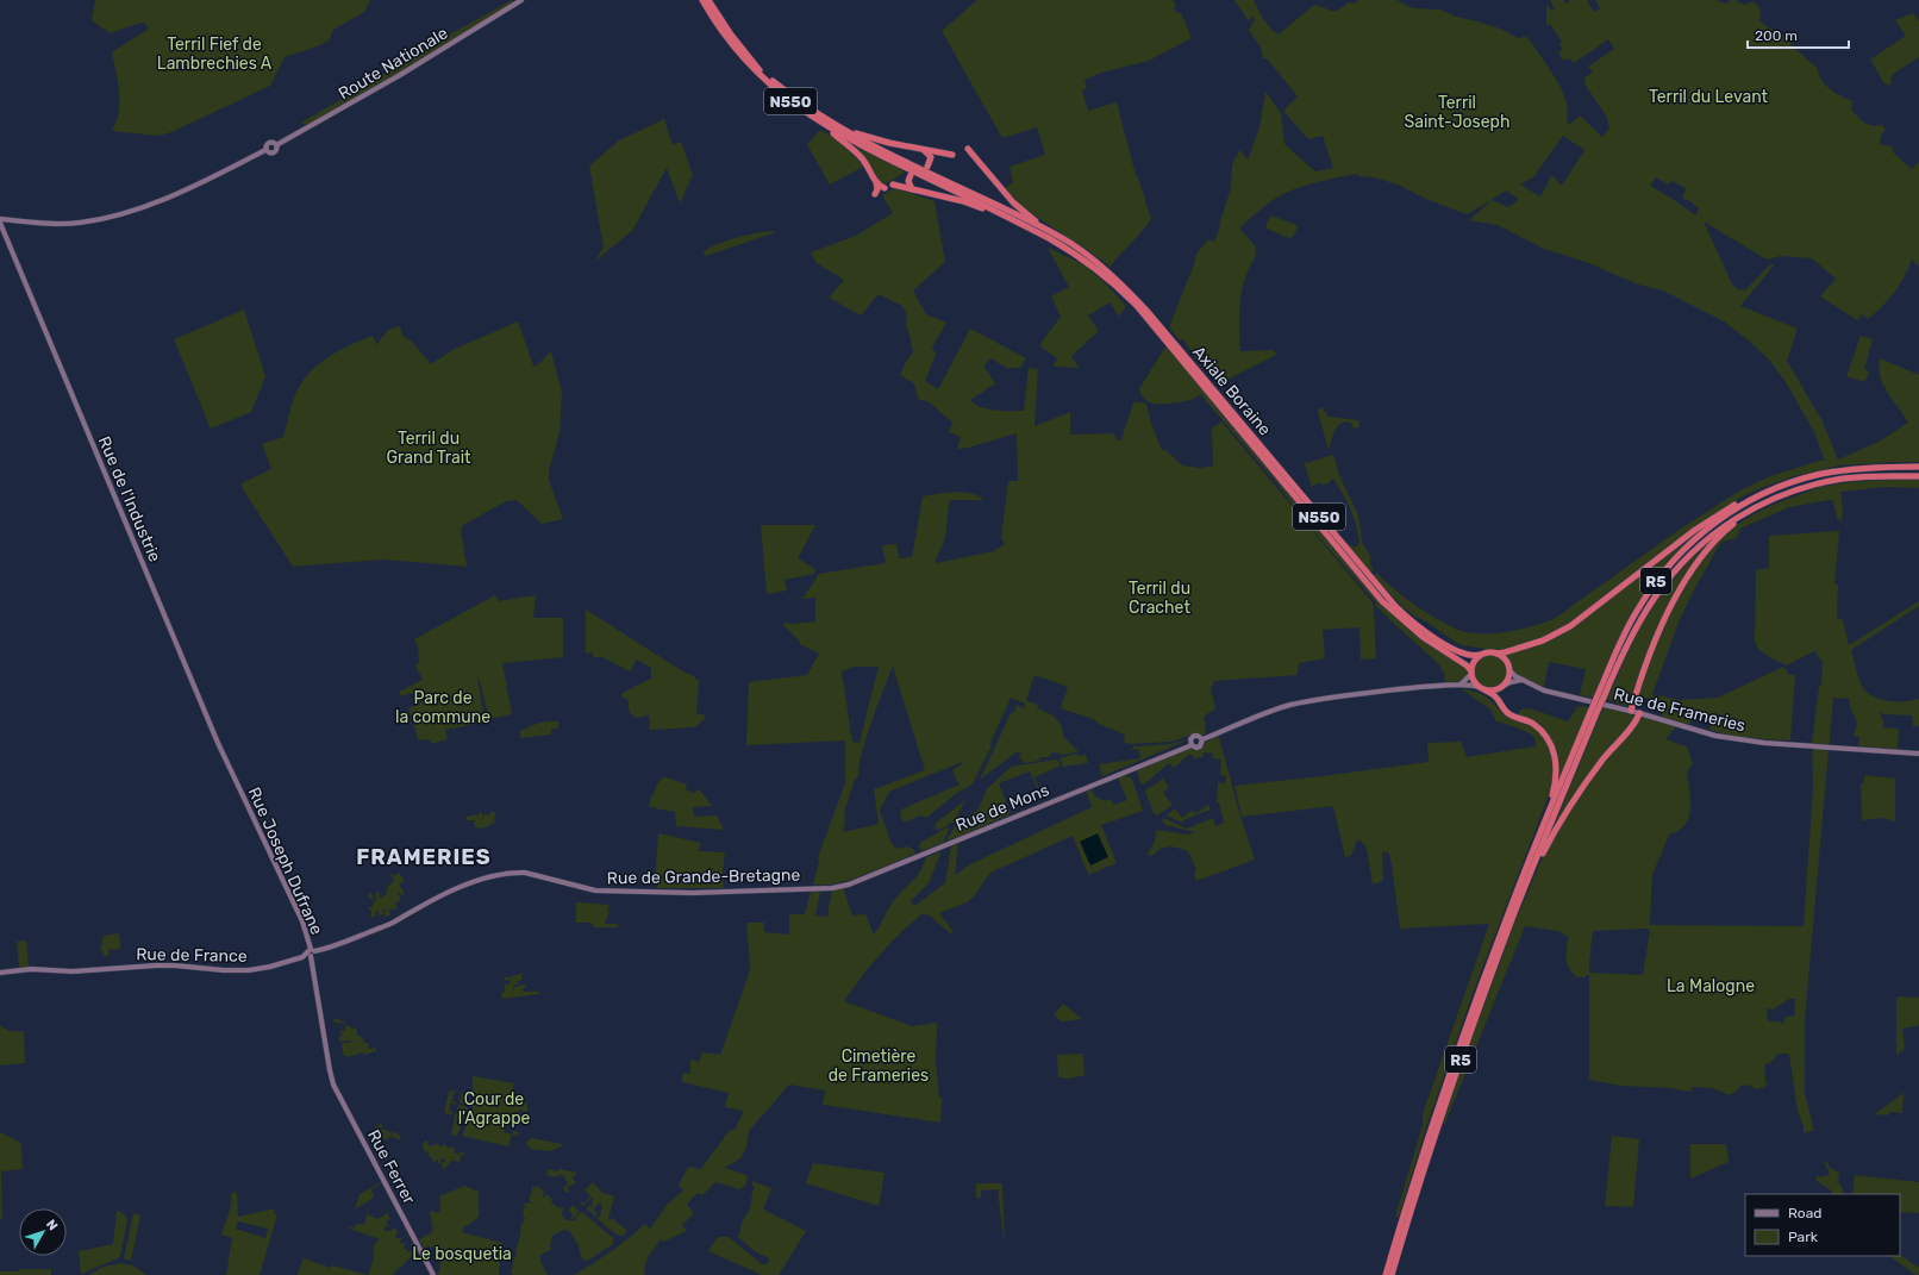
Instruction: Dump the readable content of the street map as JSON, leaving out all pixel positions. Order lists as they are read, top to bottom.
{
  "streets": {
    "highway": ["N550", "Axiale Boraine", "R5"],
    "main road": [
      "Route Nationale",
      "Rue de l'Industrie",
      "Rue de Frameries",
      "Rue de Mons",
      "Rue Joseph Dufrane",
      "Rue de Grande-Bretagne",
      "Rue de France",
      "Rue Ferrer"
    ]
  },
  "crossings": [
    ["N550", "Axiale Boraine"],
    ["Axiale Boraine", "Rue de Frameries"],
    ["Rue de l'Industrie", "Rue Joseph Dufrane"],
    ["Rue de Mons", "Rue de Grande-Bretagne"],
    ["Rue Joseph Dufrane", "Rue de Grande-Bretagne"],
    ["Rue Joseph Dufrane", "Rue de France"],
    ["Rue Joseph Dufrane", "Rue Ferrer"],
    ["Rue de Grande-Bretagne", "Rue de France"]
  ],
  "districts": ["FRAMERIES"],
  "parks": [
    "Terril Fief de Lambrechies A",
    "Terril du Levant",
    "Terril Saint-Joseph",
    "Terril du Grand Trait",
    "Terril du Crachet",
    "Parc de la commune",
    "La Malogne",
    "Cimetière de Frameries",
    "Cour de l'Agrappe",
    "Le bosquetia"
  ],
  "legend": ["Road", "Park"],
  "scale_bar": "200 m",
  "north": "top right"
}
